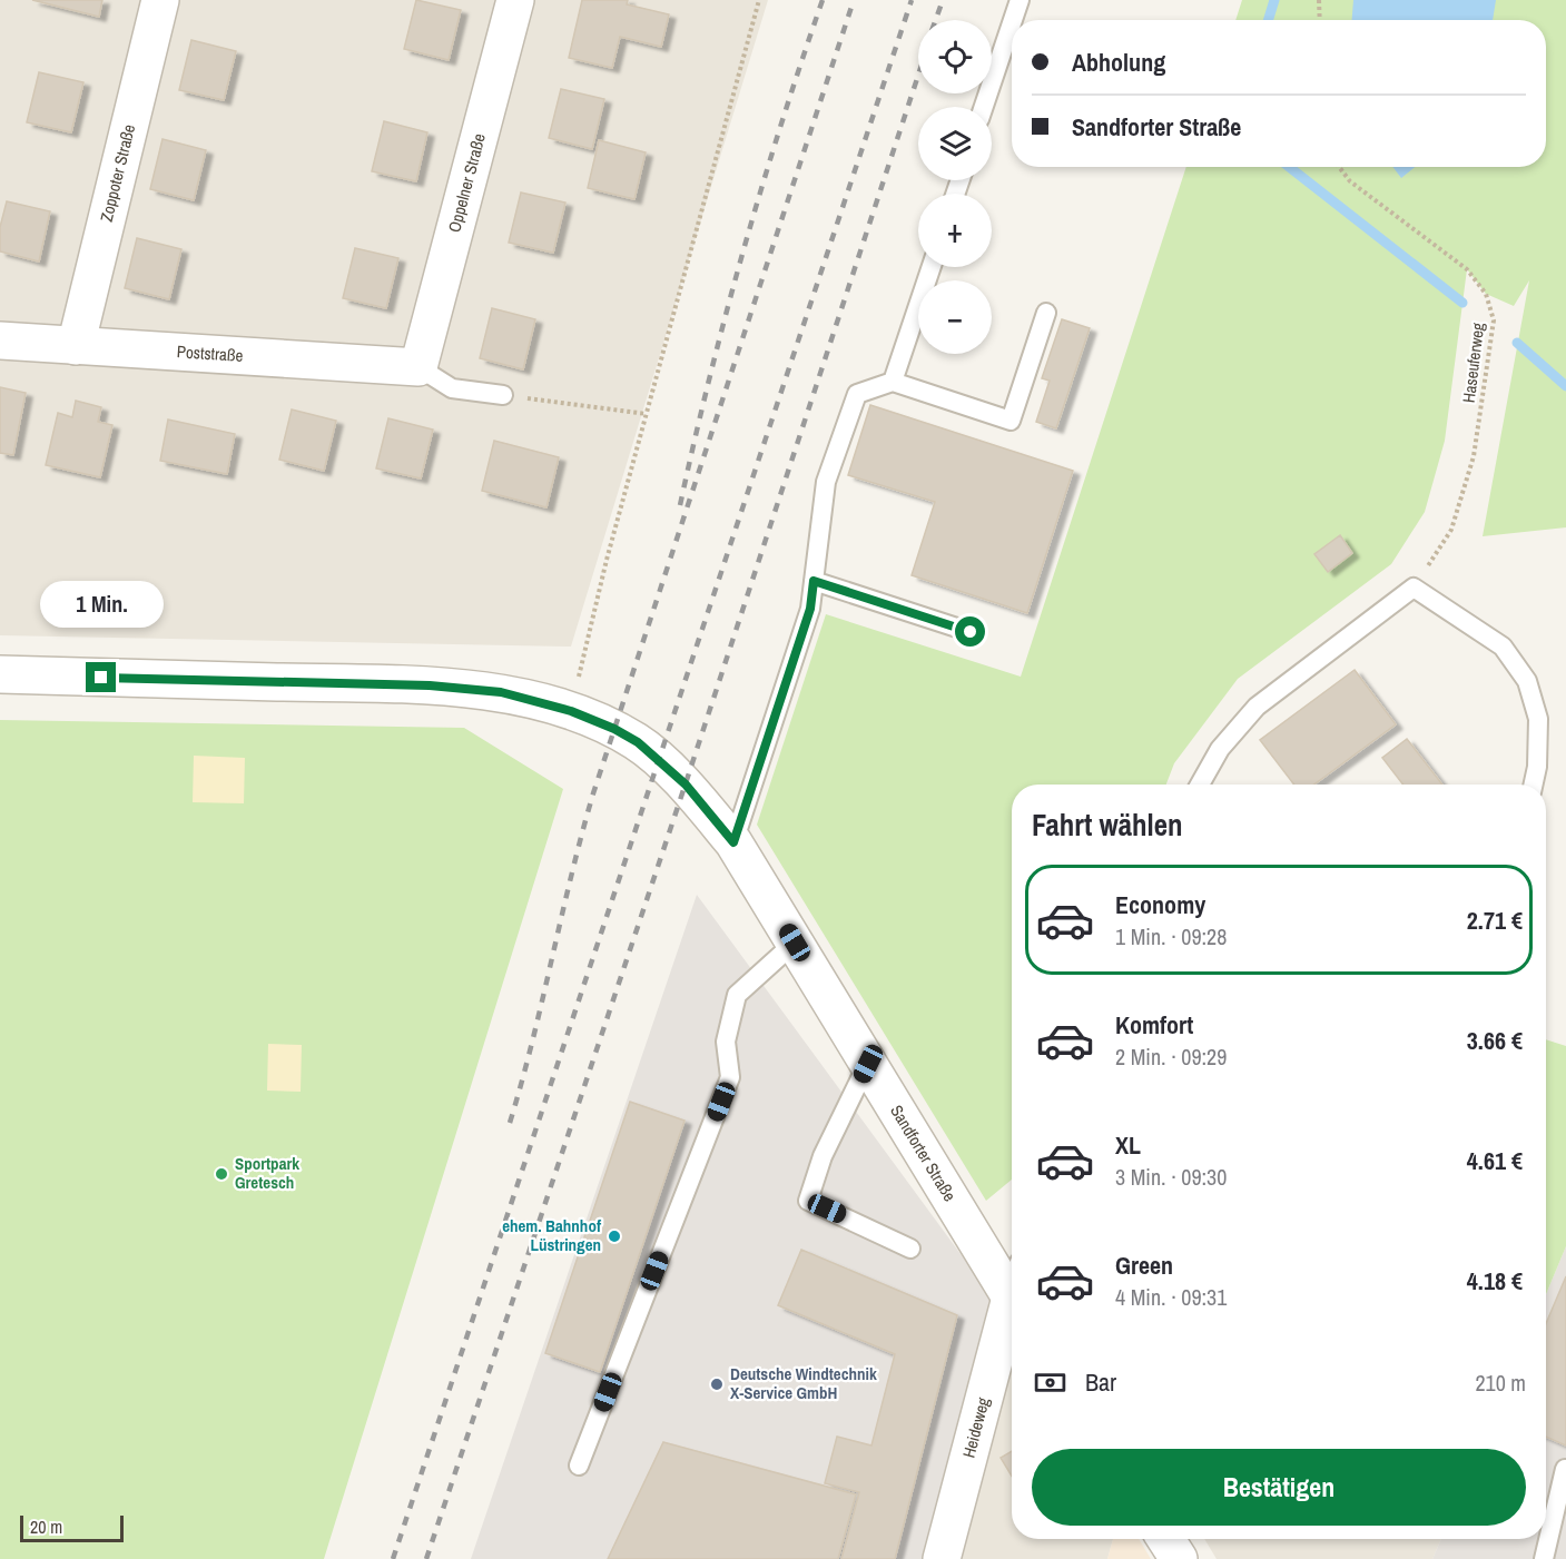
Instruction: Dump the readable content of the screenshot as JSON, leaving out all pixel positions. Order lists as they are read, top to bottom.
{
  "streets": {
    "street": [
      "Zoppoter Straße",
      "Oppelner Straße",
      "Poststraße",
      "Sandforter Straße",
      "Heideweg"
    ],
    "path": ["Haseuferweg"]
  },
  "crossings": [
    ["Zoppoter Straße", "Poststraße"],
    ["Oppelner Straße", "Poststraße"]
  ],
  "places": ["Sportpark Gretesch", "ehem. Bahnhof Lüstringen", "Deutsche Windtechnik X-Service GmbH"],
  "scale_bar": "20 m",
  "page": {
    "map_buttons": ["+", "−"],
    "banner": ["Abholung", "Sandforter Straße"],
    "bubble": "1 Min.",
    "heading": "Fahrt wählen",
    "list": [
      {
        "name": "Economy",
        "note": "1 Min. · 09:28",
        "value": "2.71 €"
      },
      {
        "name": "Komfort",
        "note": "2 Min. · 09:29",
        "value": "3.66 €"
      },
      {
        "name": "XL",
        "note": "3 Min. · 09:30",
        "value": "4.61 €"
      },
      {
        "name": "Green",
        "note": "4 Min. · 09:31",
        "value": "4.18 €"
      }
    ],
    "pay": ["Bar", "210 m"],
    "buttons": "Bestätigen",
    "scale": "20 m"
  }
}
